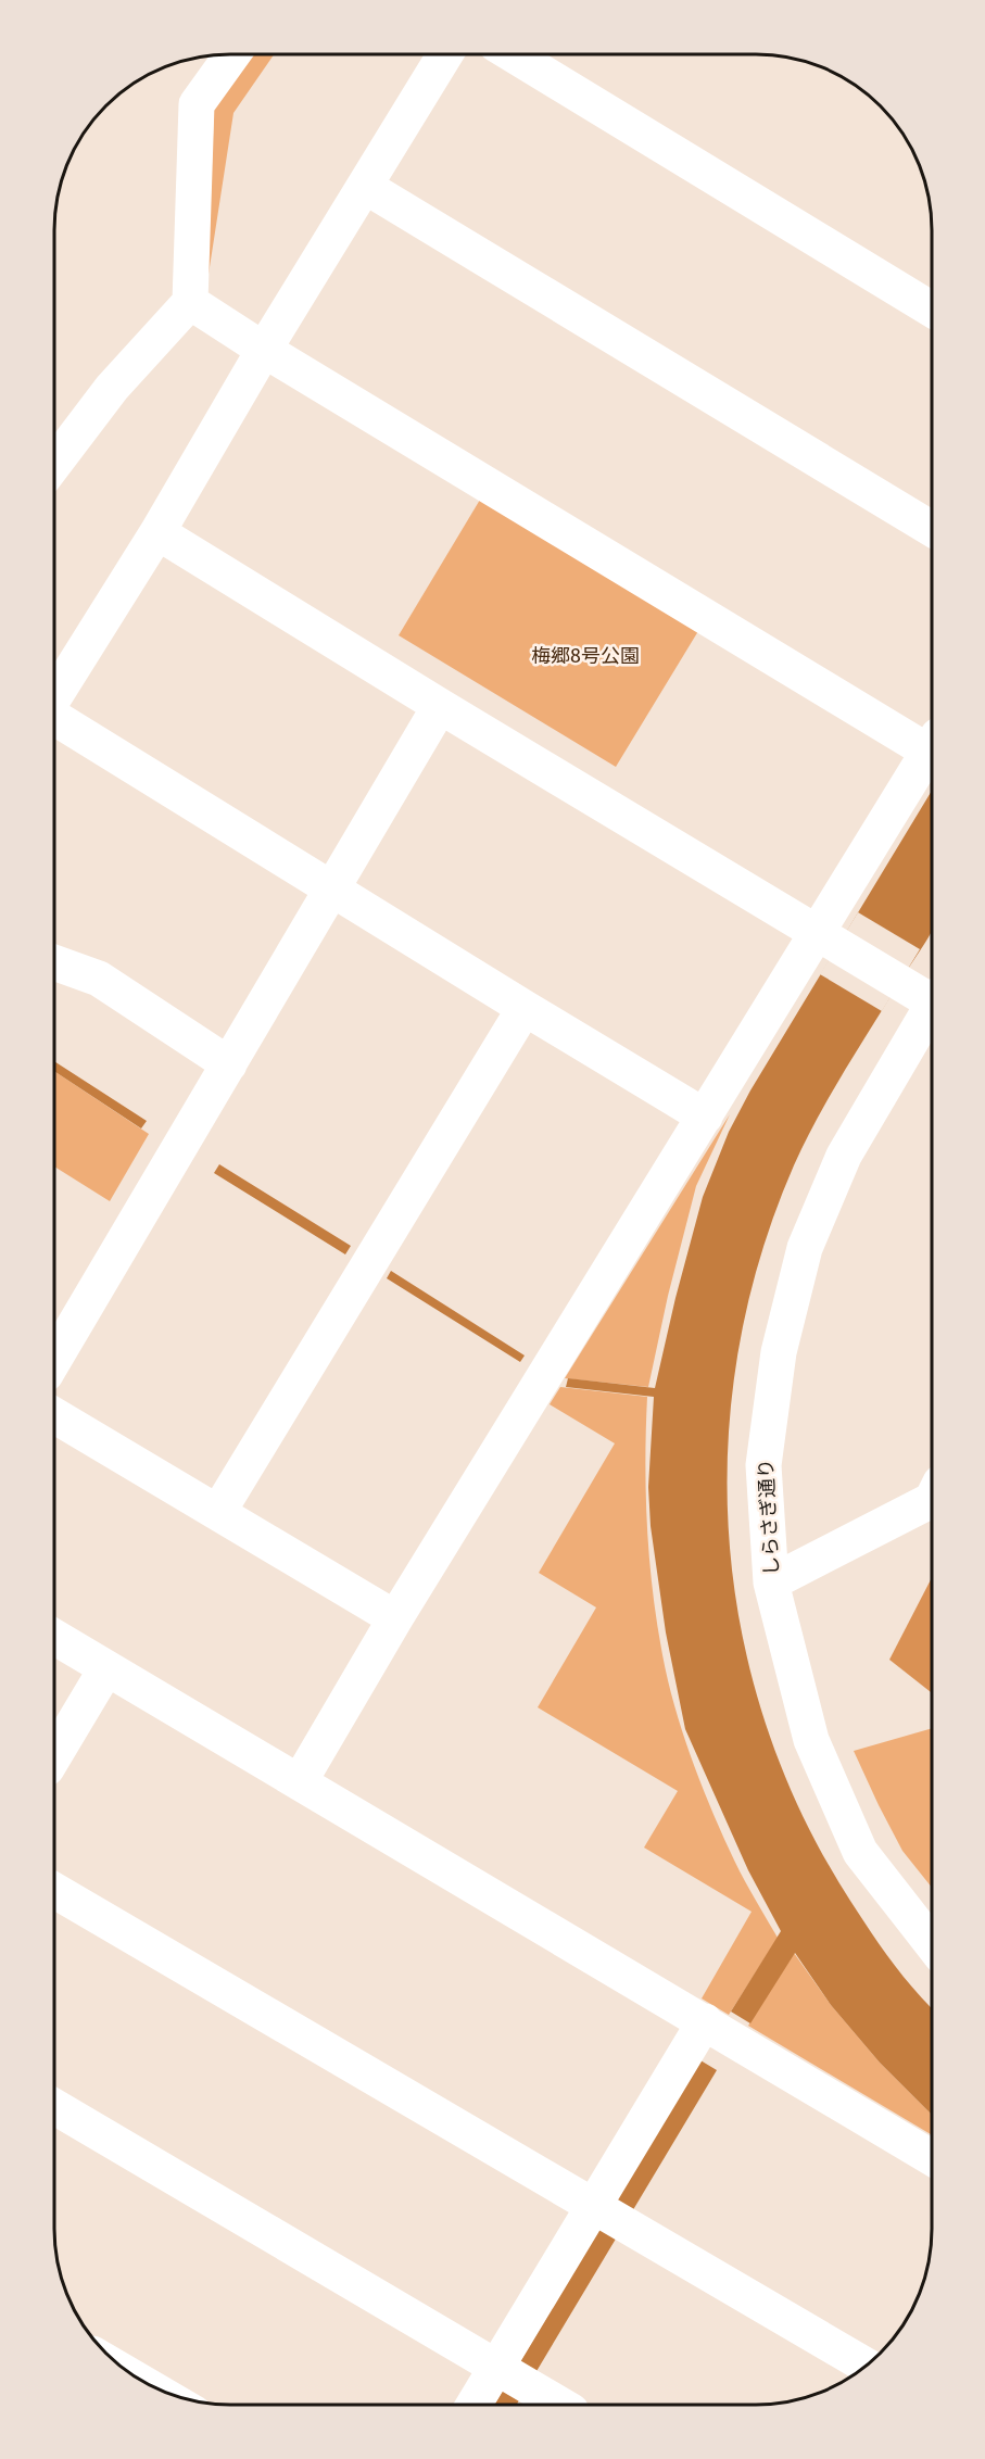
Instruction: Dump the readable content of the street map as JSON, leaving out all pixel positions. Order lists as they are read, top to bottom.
{
  "streets": {
    "street": ["しらさぎ通り"]
  },
  "parks": ["梅郷8号公園"]
}
